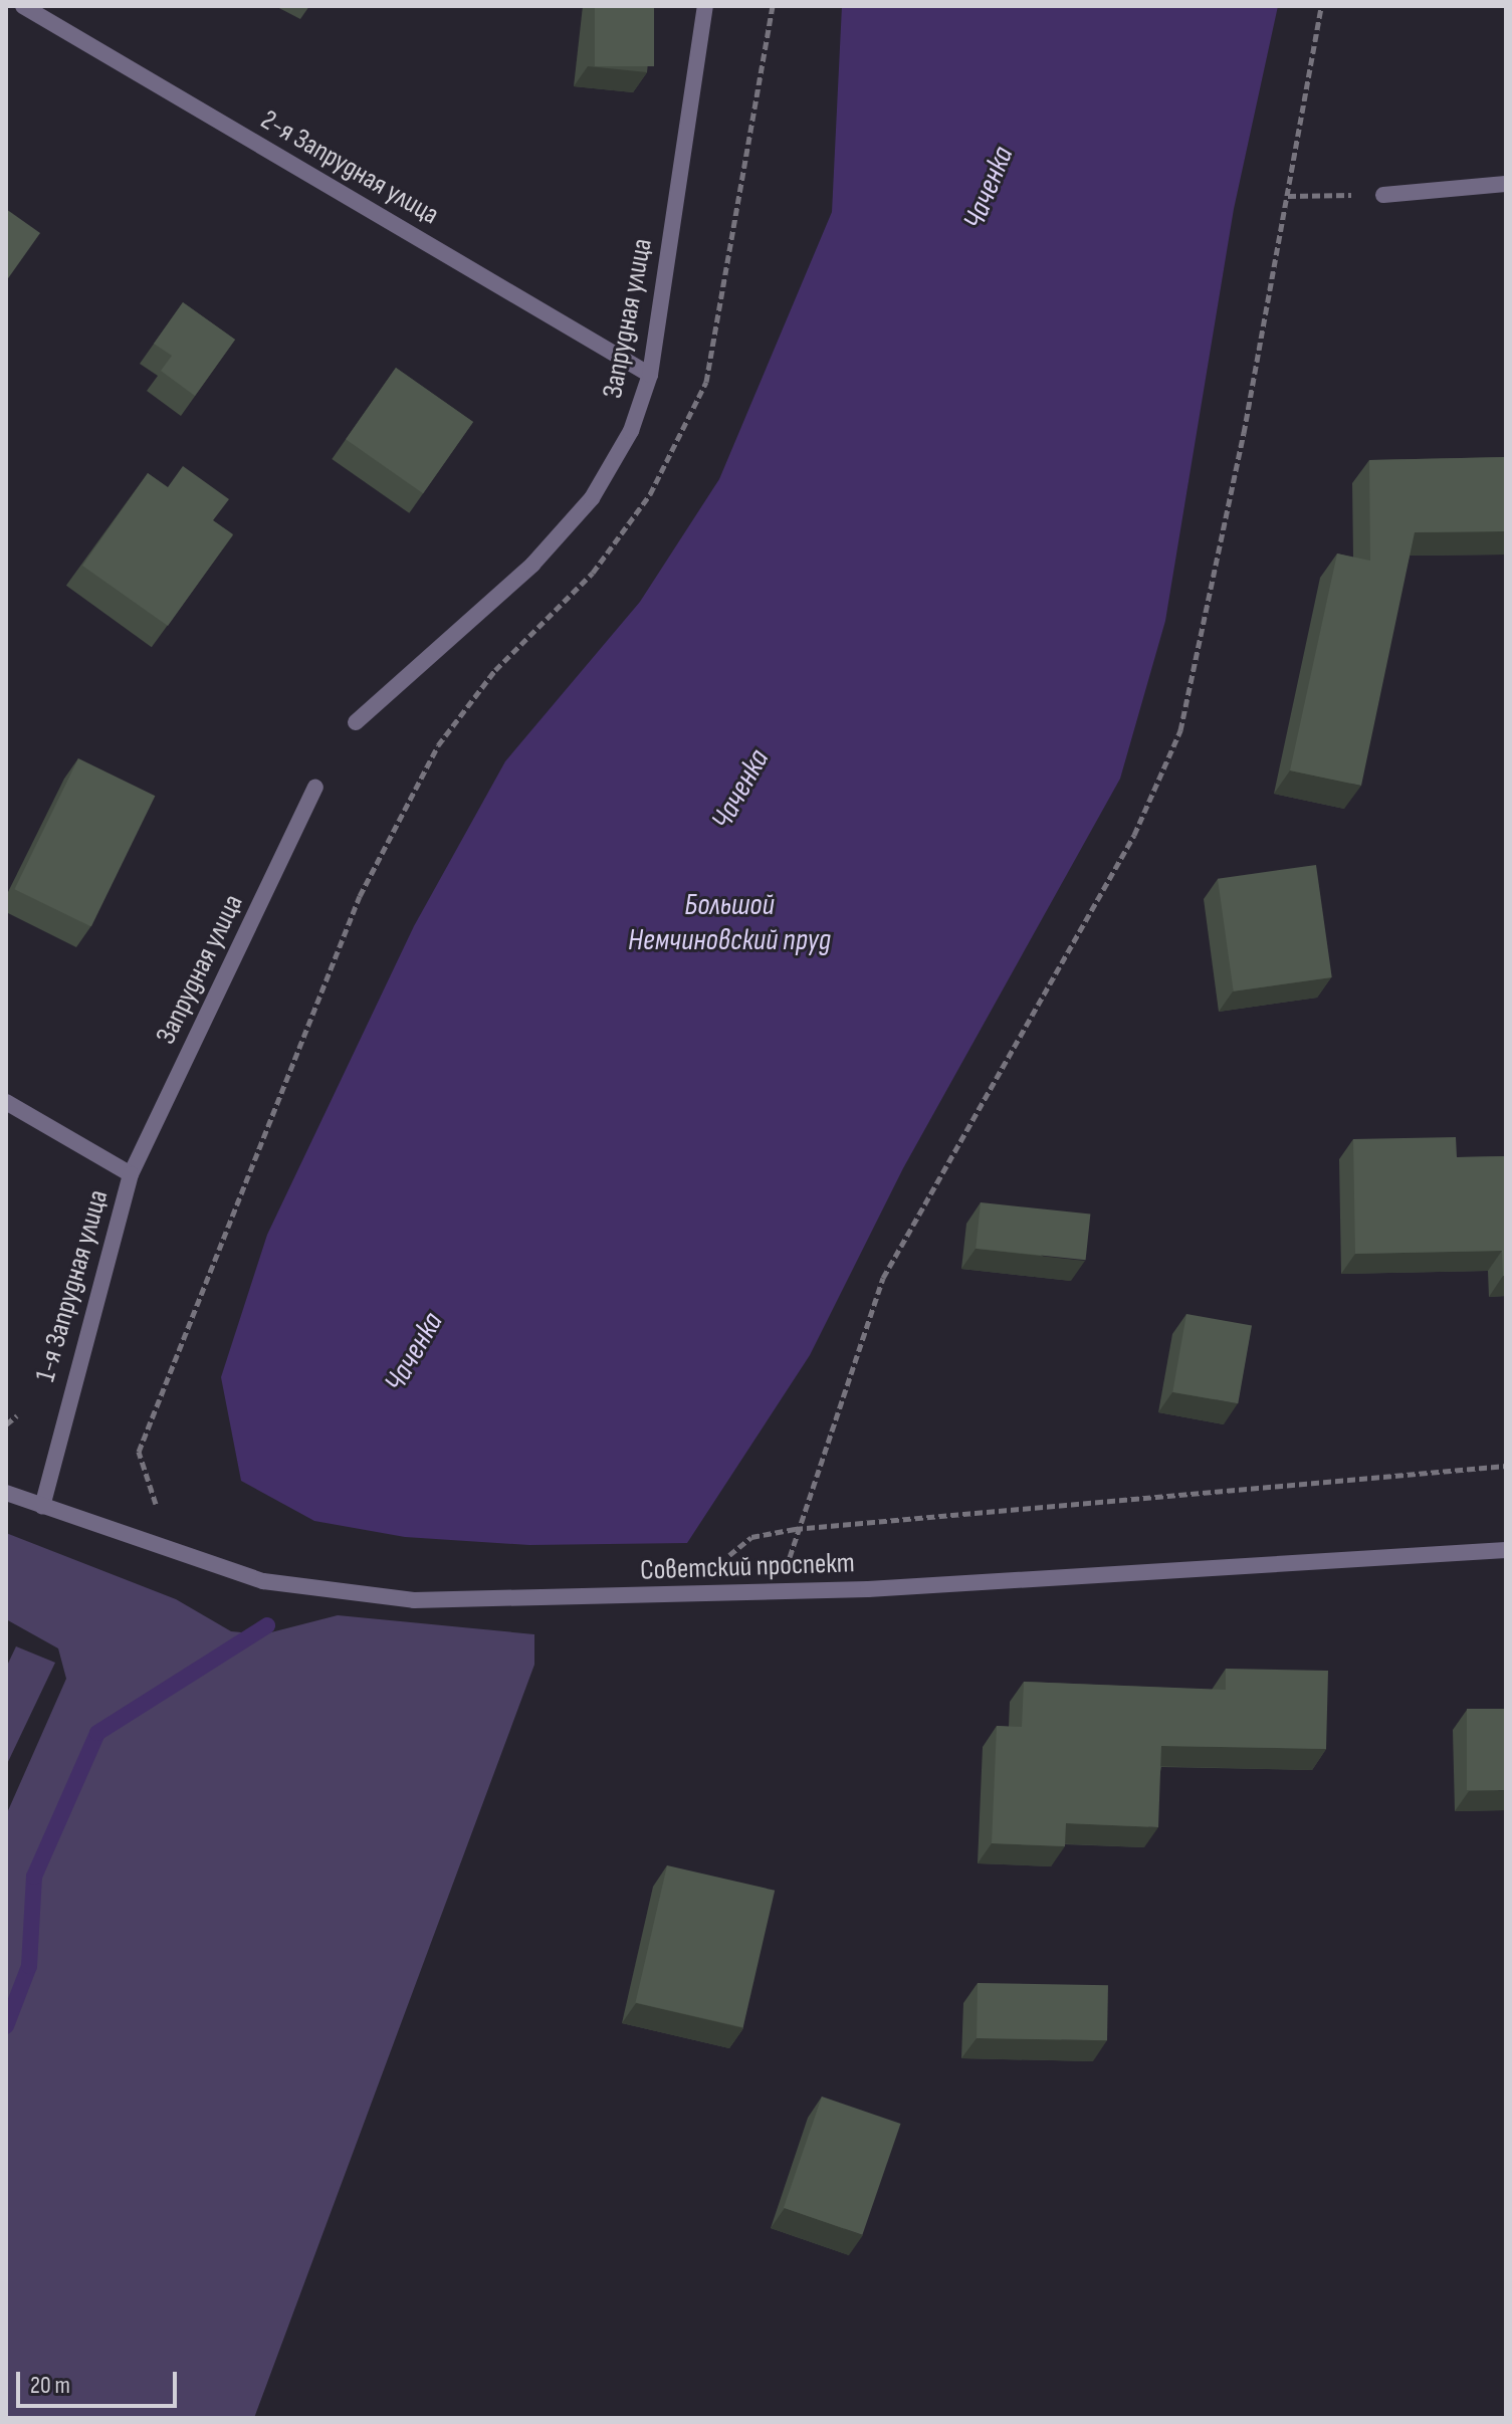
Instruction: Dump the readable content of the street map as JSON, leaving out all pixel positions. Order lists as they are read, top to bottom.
{
  "streets": {
    "street": [
      "2-я Запрудная улица",
      "Запрудная улица",
      "1-я Запрудная улица",
      "Советский проспект"
    ]
  },
  "crossings": [
    ["2-я Запрудная улица", "Запрудная улица"],
    ["Запрудная улица", "1-я Запрудная улица"],
    ["1-я Запрудная улица", "Советский проспект"]
  ],
  "water": ["Чаченка", "Большой Немчиновский пруд"],
  "scale_bar": "20 m"
}
